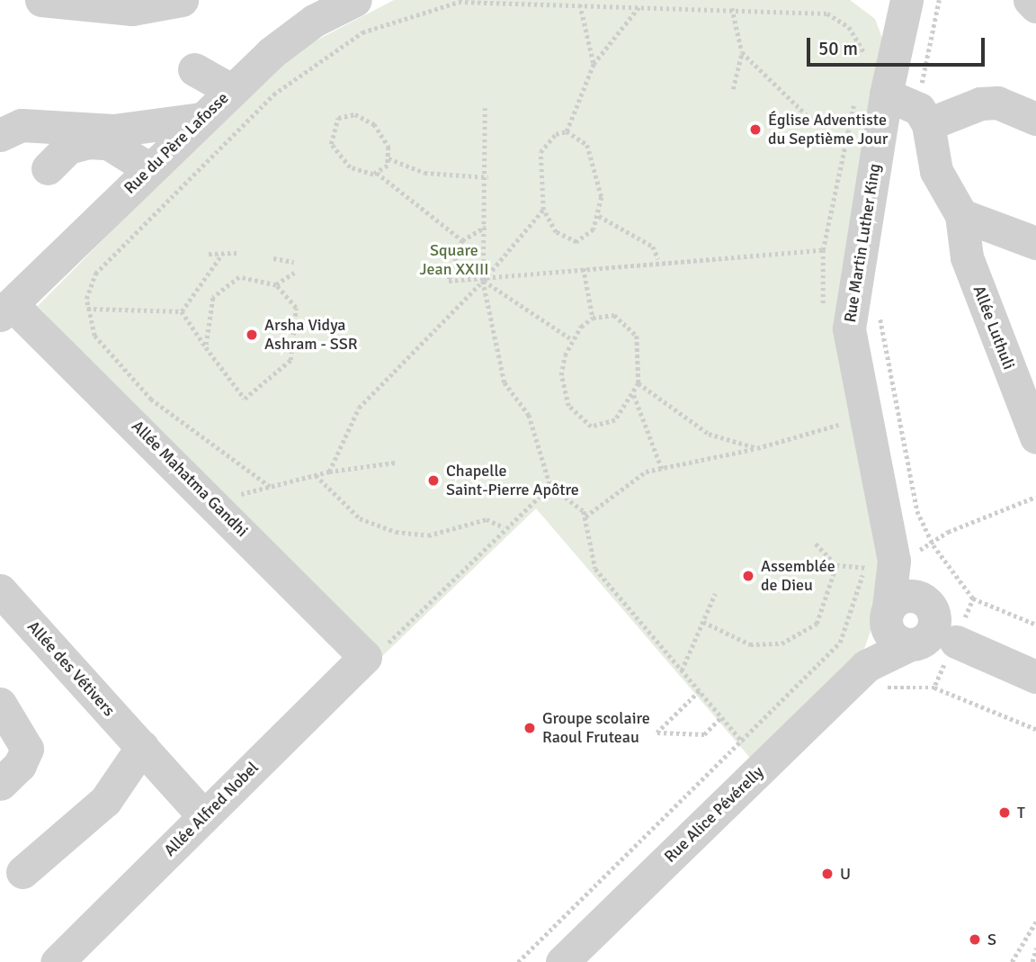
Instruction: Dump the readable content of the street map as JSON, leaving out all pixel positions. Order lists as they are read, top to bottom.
{
  "streets": {
    "street": [
      "Rue du Père Lafosse",
      "Rue Martin Luther King",
      "Allée Luthuli",
      "Allée Mahatma Gandhi",
      "Allée des Vétivers",
      "Allée Alfred Nobel",
      "Rue Alice Pévérelly"
    ]
  },
  "crossings": [
    ["Rue du Père Lafosse", "Allée Mahatma Gandhi"],
    ["Rue Martin Luther King", "Rue Alice Pévérelly"],
    ["Allée Mahatma Gandhi", "Allée Alfred Nobel"],
    ["Allée des Vétivers", "Allée Alfred Nobel"]
  ],
  "parks": ["Square Jean XXIII"],
  "places": [
    "Église Adventiste du Septième Jour",
    "Arsha Vidya Ashram - SSR",
    "Chapelle Saint-Pierre Apôtre",
    "Assemblée de Dieu",
    "Groupe scolaire Raoul Fruteau",
    "T",
    "U",
    "S"
  ],
  "scale_bar": "50 m"
}
